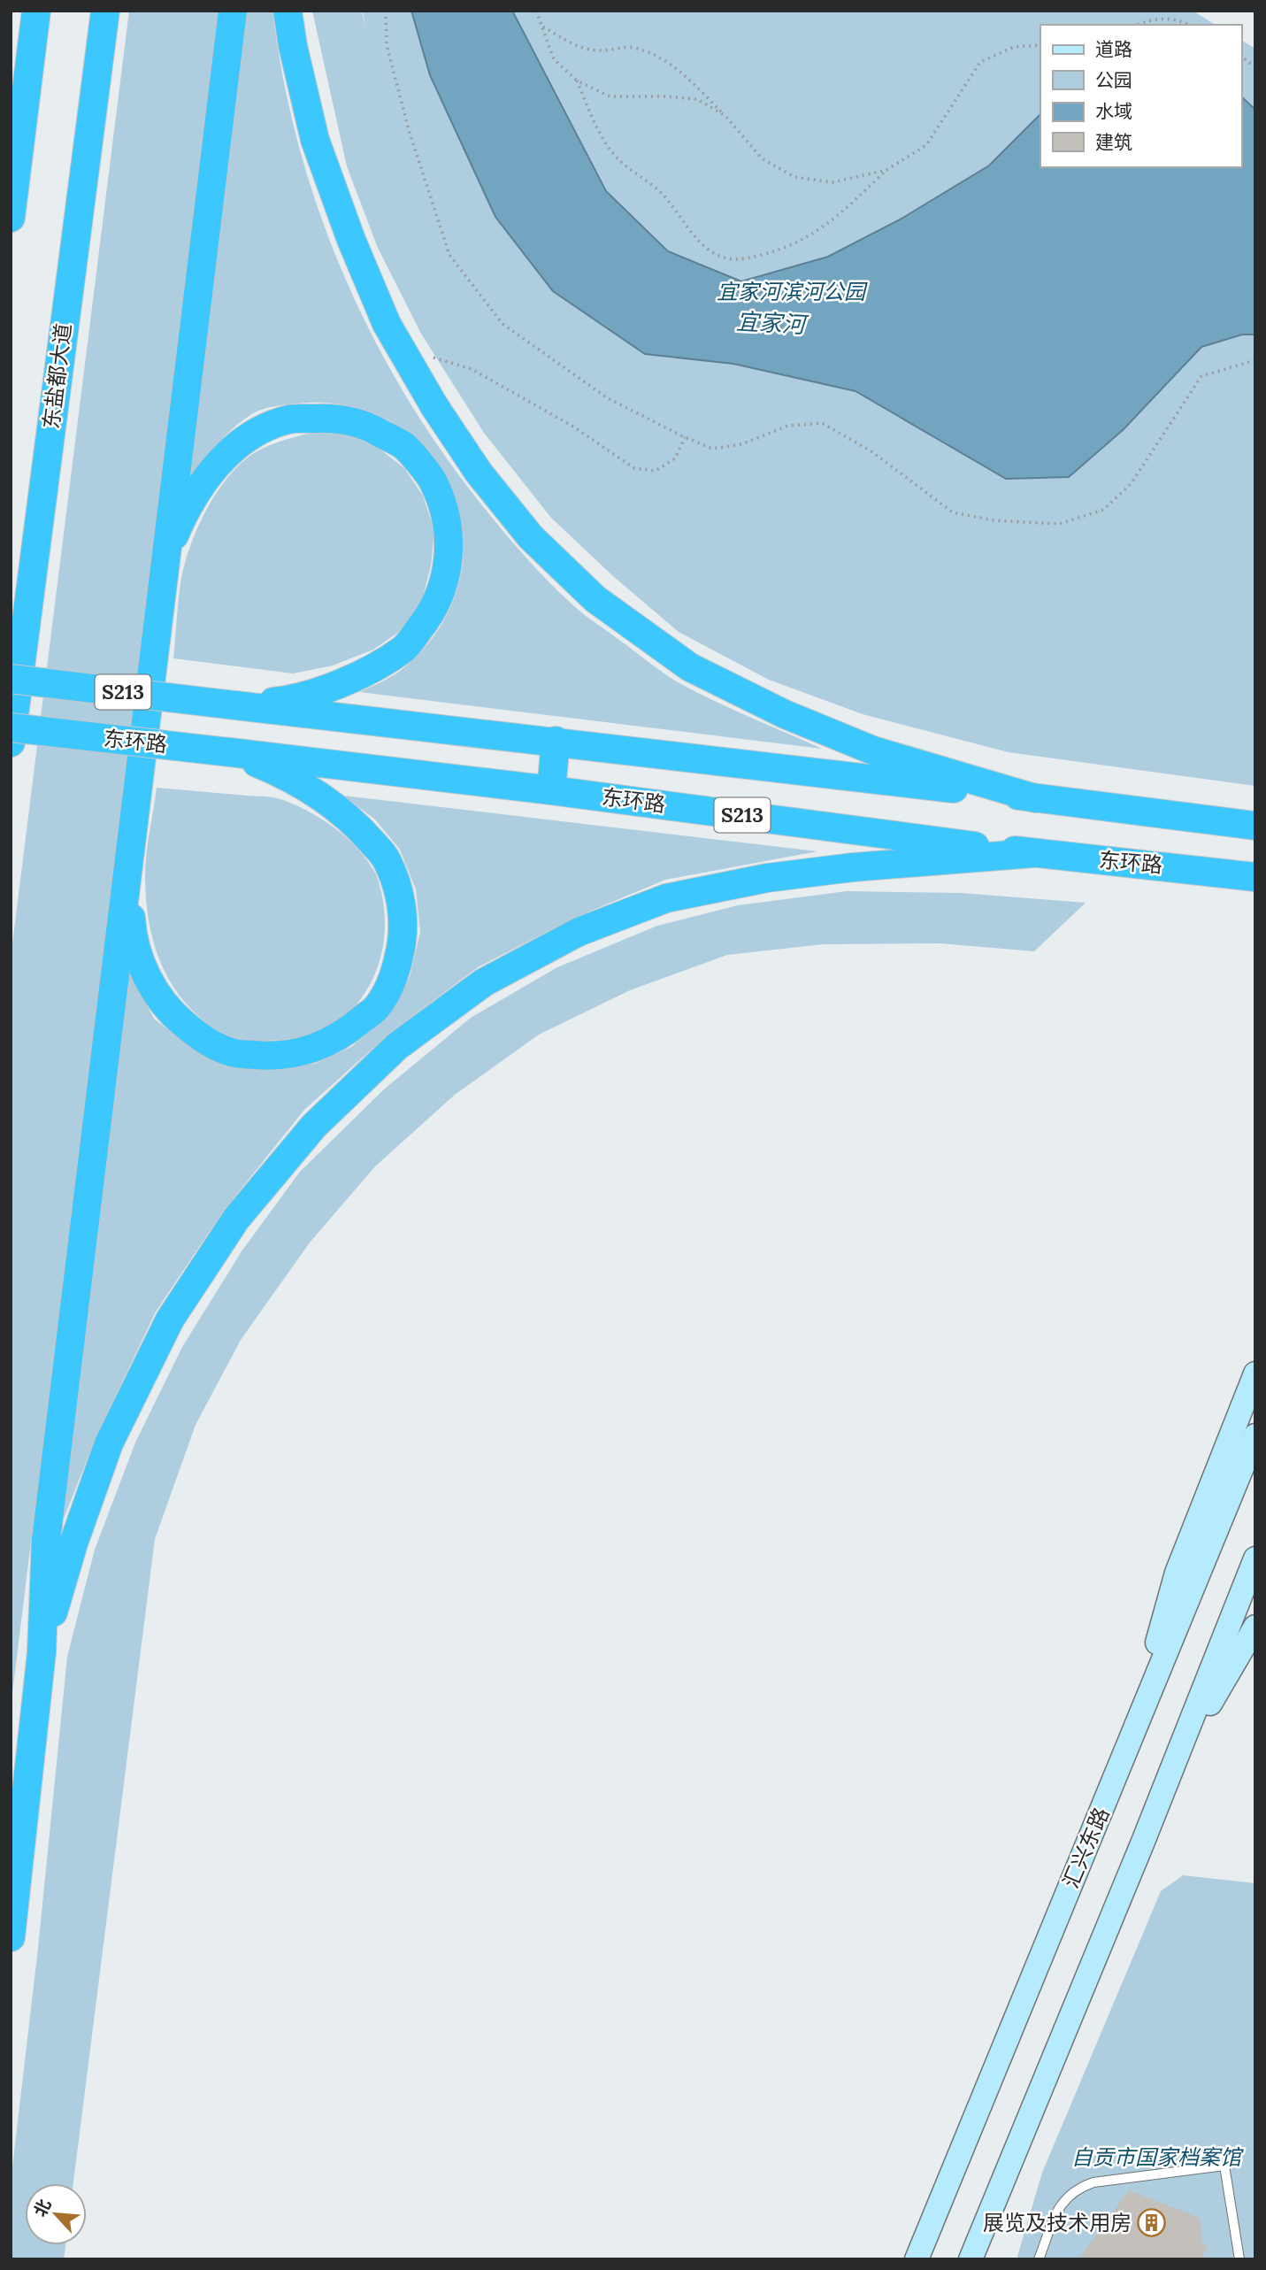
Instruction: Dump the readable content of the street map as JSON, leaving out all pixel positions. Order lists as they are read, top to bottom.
{
  "streets": {
    "highway": ["东盐都大道", "S213", "东环路"],
    "main road": ["汇兴东路"]
  },
  "water": ["宜家河"],
  "parks": ["宜家河滨河公园", "自贡市国家档案馆"],
  "places": {
    "building": ["展览及技术用房"]
  },
  "legend": [
    "道路",
    "公园",
    "水域",
    "建筑"
  ],
  "north": "top left"
}
